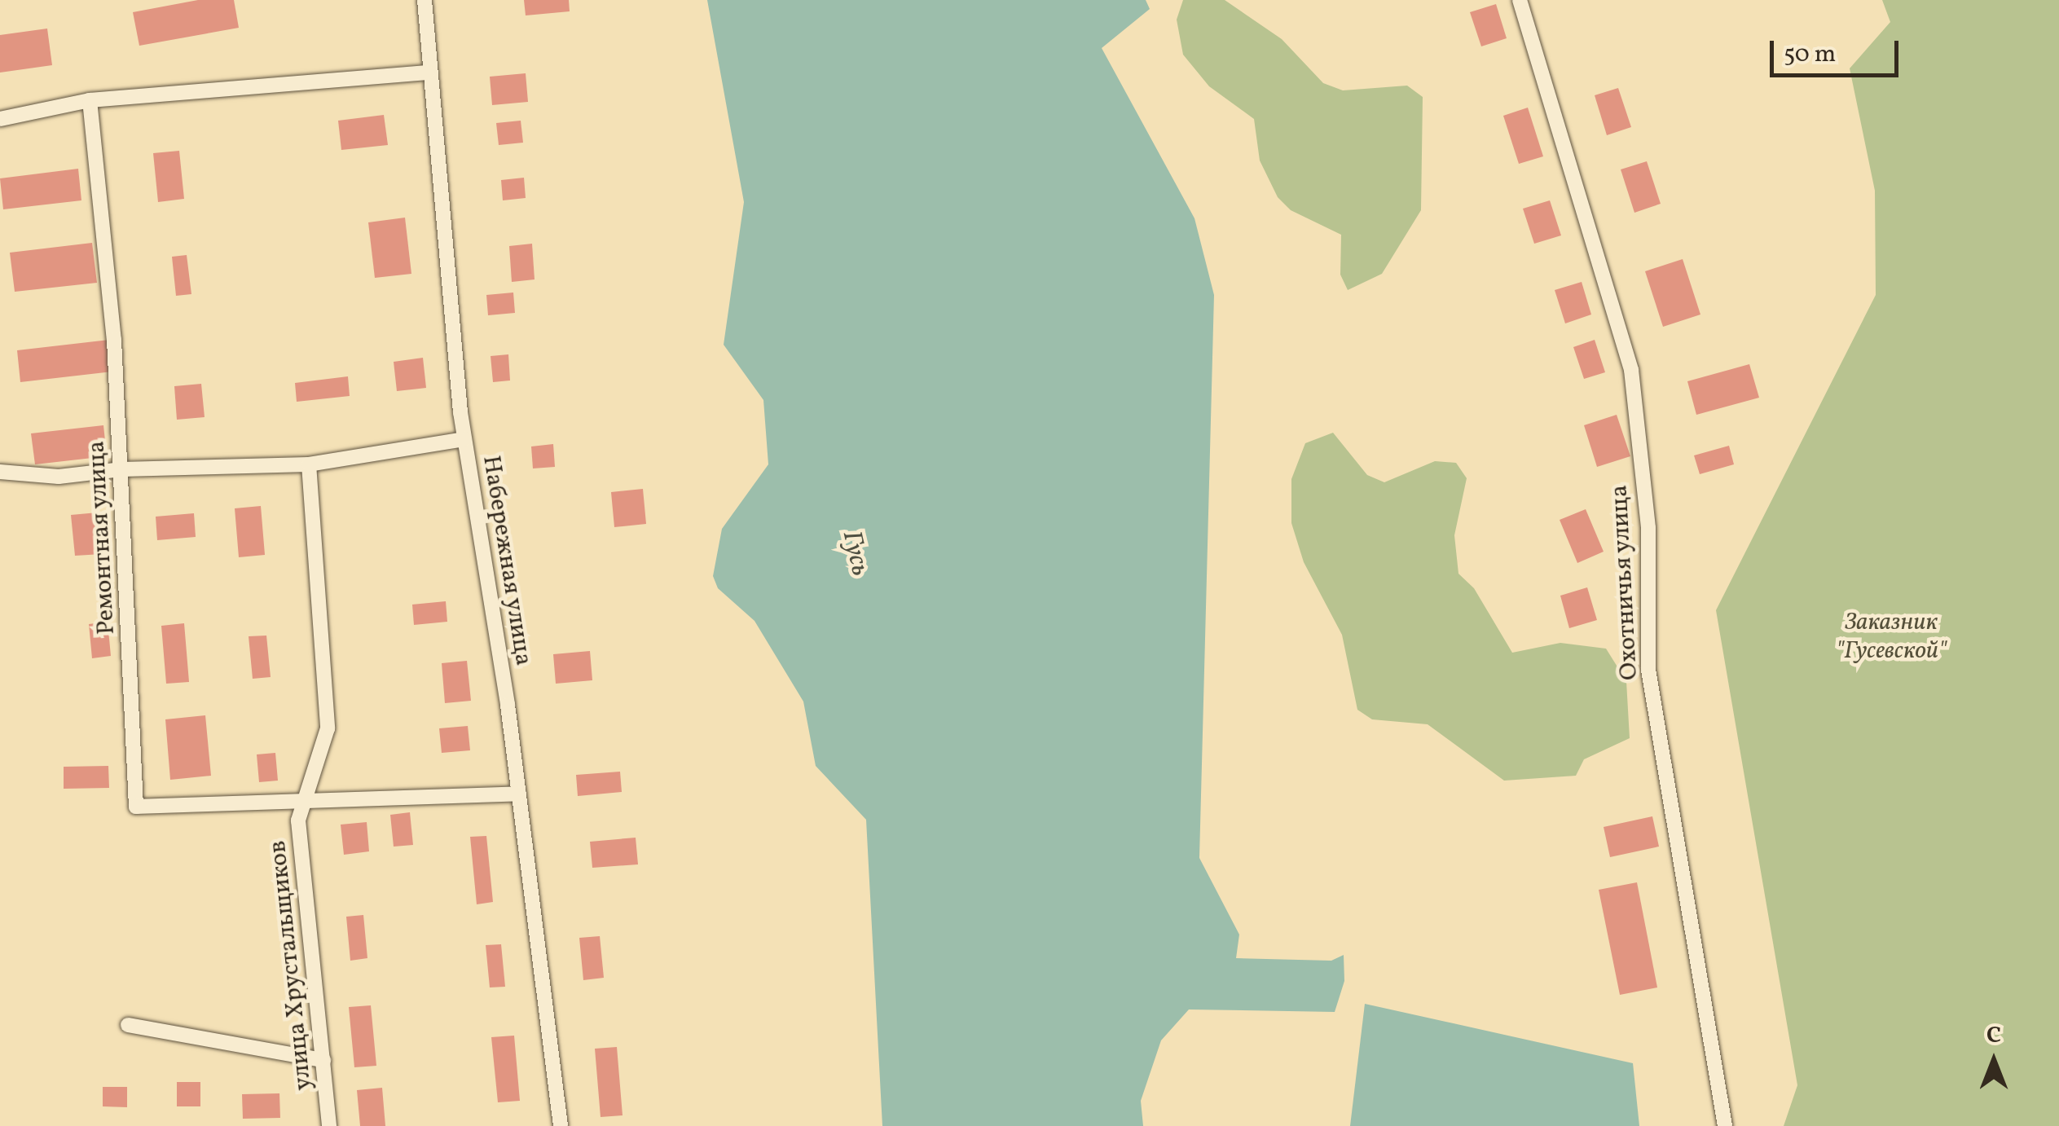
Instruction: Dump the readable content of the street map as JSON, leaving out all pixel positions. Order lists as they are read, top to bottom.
{
  "streets": {
    "street": [
      "Ремонтная улица",
      "Набережная улица",
      "Охотничья улица",
      "улица Хрустальщиков"
    ]
  },
  "crossings": [
    ["Ремонтная улица", "улица Хрустальщиков"]
  ],
  "water": ["Гусь"],
  "parks": ["Заказник \"Гусевской\""],
  "scale_bar": "50 m",
  "north": "top"
}
